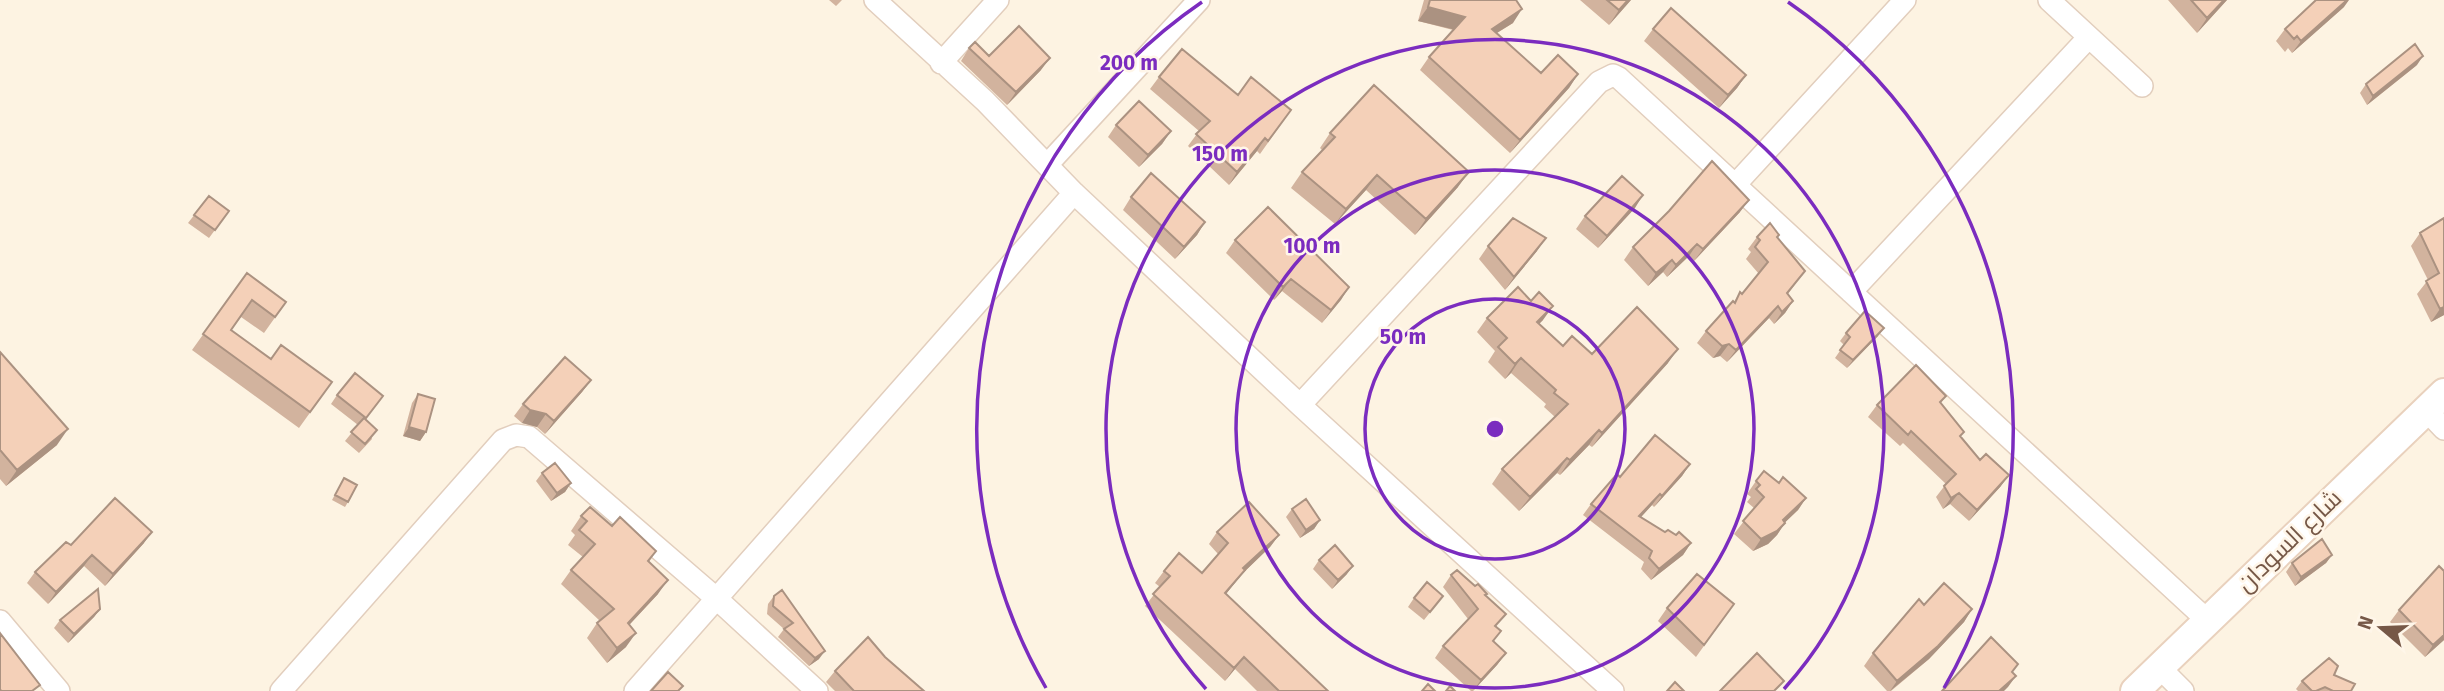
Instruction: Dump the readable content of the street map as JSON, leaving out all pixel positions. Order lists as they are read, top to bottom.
{
  "streets": {
    "main road": ["شارع السودان"]
  },
  "north": "left",
  "rings": [
    "200 m",
    "150 m",
    "100 m",
    "50 m"
  ]
}
